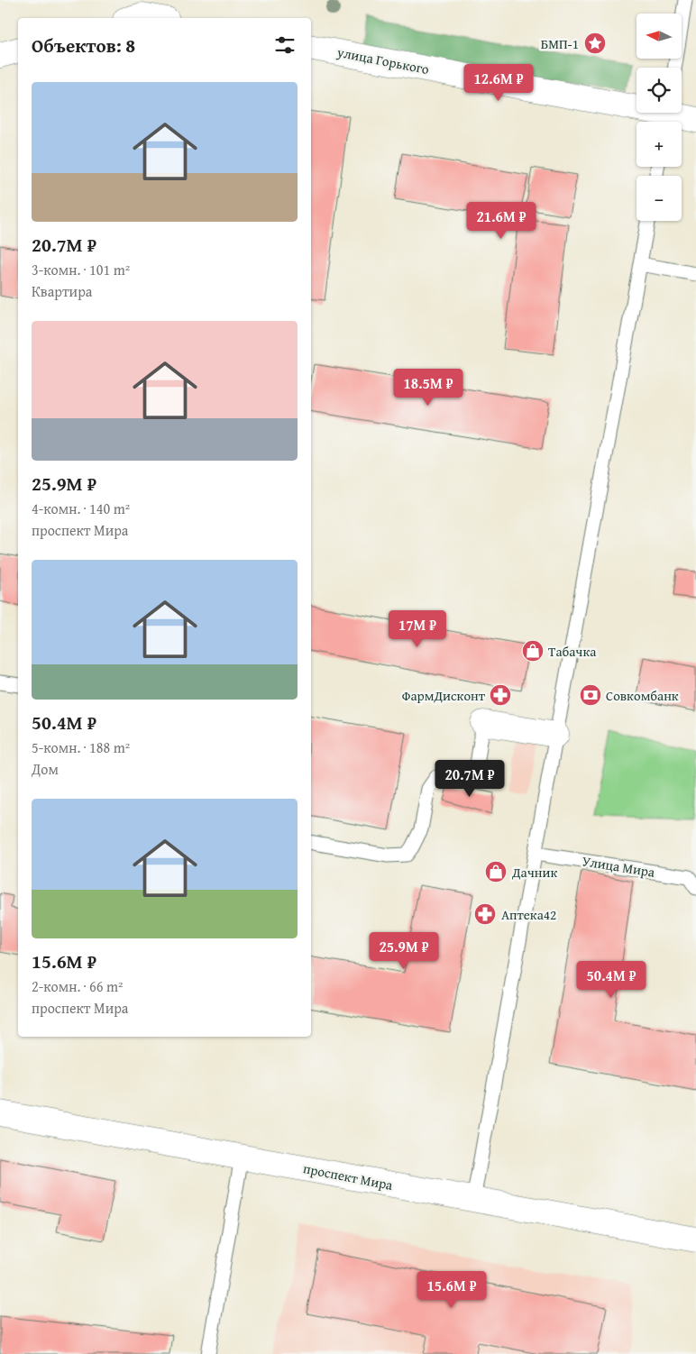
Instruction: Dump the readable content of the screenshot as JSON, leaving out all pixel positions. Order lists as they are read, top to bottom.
{
  "streets": {
    "street": ["улица Горького", "проспект Мира"],
    "lane": ["Улица Мира"]
  },
  "places": {
    "place": ["БМП-1"],
    "shop": ["Табачка", "Дачник"],
    "pharmacy": ["ФармДисконт", "Аптека42"],
    "bank": ["Совкомбанк"]
  },
  "north": "left",
  "page": {
    "map_buttons": ["+", "−"],
    "heading": "Объектов: 8",
    "price": [
      "12.6M ₽",
      "21.6M ₽",
      "18.5M ₽",
      "17M ₽",
      "20.7M ₽",
      "25.9M ₽",
      "50.4M ₽",
      "15.6M ₽"
    ],
    "list": [
      {
        "name": "20.7M ₽",
        "note": "3-комн. · 101 m² · Квартира"
      },
      {
        "name": "25.9M ₽",
        "note": "4-комн. · 140 m² · проспект Мира"
      },
      {
        "name": "50.4M ₽",
        "note": "5-комн. · 188 m² · Дом"
      },
      {
        "name": "15.6M ₽",
        "note": "2-комн. · 66 m² · проспект Мира"
      }
    ]
  }
}
